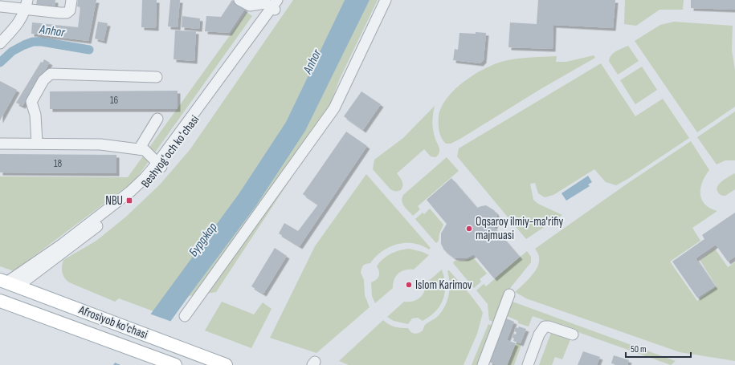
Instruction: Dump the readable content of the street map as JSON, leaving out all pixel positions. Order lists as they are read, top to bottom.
{
  "streets": {
    "main road": ["Beshyogʻoch koʻchasi", "Afrosiyob ko'chasi"]
  },
  "crossings": [
    ["Beshyogʻoch koʻchasi", "Afrosiyob ko'chasi"]
  ],
  "water": ["Anhor", "Бурджар"],
  "places": {
    "transit": ["NBU"],
    "other": ["Oqsaroy ilmiy-ma'rifiy majmuasi", "Islom Karimov"]
  },
  "house_numbers": ["16", "18"],
  "scale_bar": "50 m"
}
